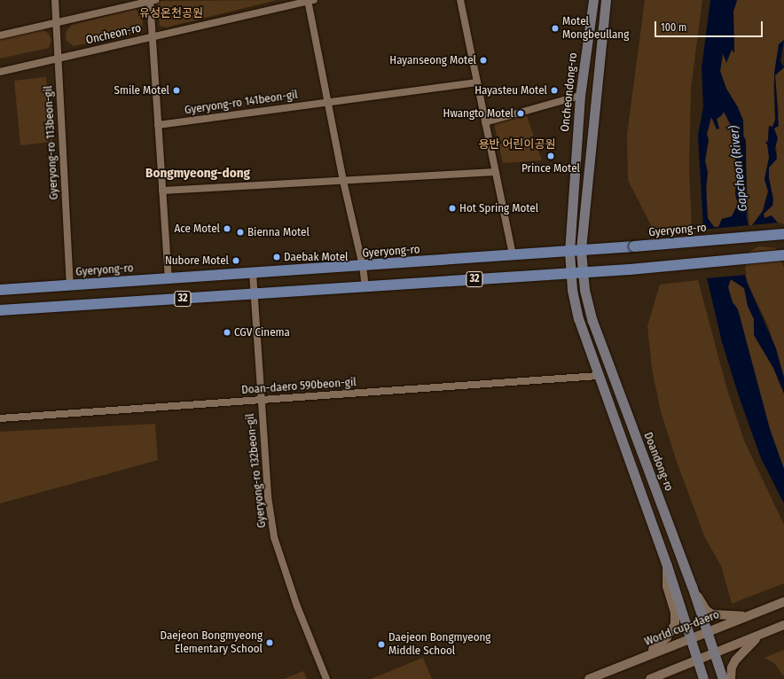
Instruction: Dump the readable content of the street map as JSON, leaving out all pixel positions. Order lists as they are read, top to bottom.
{
  "streets": {
    "main road": [
      "Oncheondong-ro",
      "Gyeryong-ro",
      "32",
      "Doandong-ro"
    ],
    "street": [
      "Oncheon-ro",
      "Gyeryong-ro 141beon-gil",
      "Gyeryong-ro 113beon-gil",
      "Doan-daero 590beon-gil",
      "Gyeryong-ro 132beon-gil",
      "World cup-daero"
    ]
  },
  "crossings": [
    ["Oncheon-ro", "Gyeryong-ro 113beon-gil"],
    ["Oncheondong-ro", "Gyeryong-ro"],
    ["Gyeryong-ro 113beon-gil", "Gyeryong-ro"],
    ["Gyeryong-ro", "Doandong-ro"],
    ["Gyeryong-ro", "Gyeryong-ro 132beon-gil"],
    ["32", "Doandong-ro"],
    ["32", "Gyeryong-ro 132beon-gil"],
    ["Doan-daero 590beon-gil", "Gyeryong-ro 132beon-gil"],
    ["Doandong-ro", "World cup-daero"]
  ],
  "districts": ["Bongmyeong-dong"],
  "water": ["Gapcheon (River)"],
  "parks": ["유성온천공원", "용반 어린이공원"],
  "places": [
    "Motel Mongbeullang",
    "Hayanseong Motel",
    "Smile Motel",
    "Hayasteu Motel",
    "Hwangto Motel",
    "Prince Motel",
    "Hot Spring Motel",
    "Ace Motel",
    "Bienna Motel",
    "Daebak Motel",
    "Nubore Motel",
    "CGV Cinema",
    "Daejeon Bongmyeong Elementary School",
    "Daejeon Bongmyeong Middle School"
  ],
  "scale_bar": "100 m"
}
